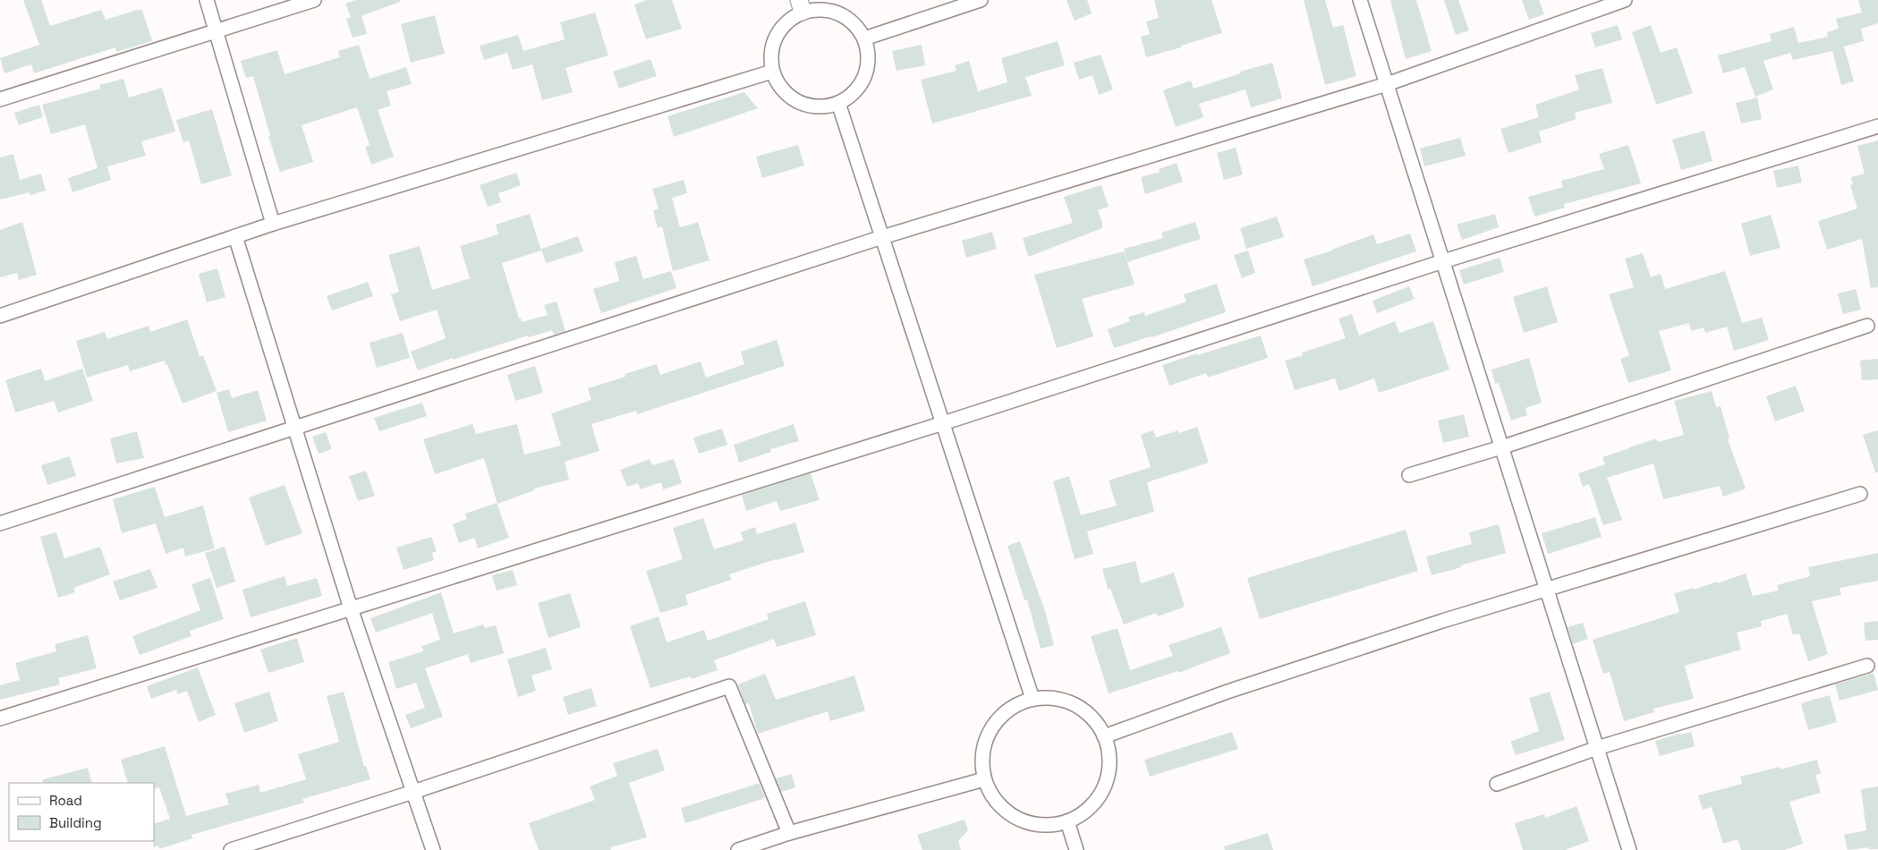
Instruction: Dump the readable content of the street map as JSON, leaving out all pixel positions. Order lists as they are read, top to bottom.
{
  "legend": ["Road", "Building"]
}
